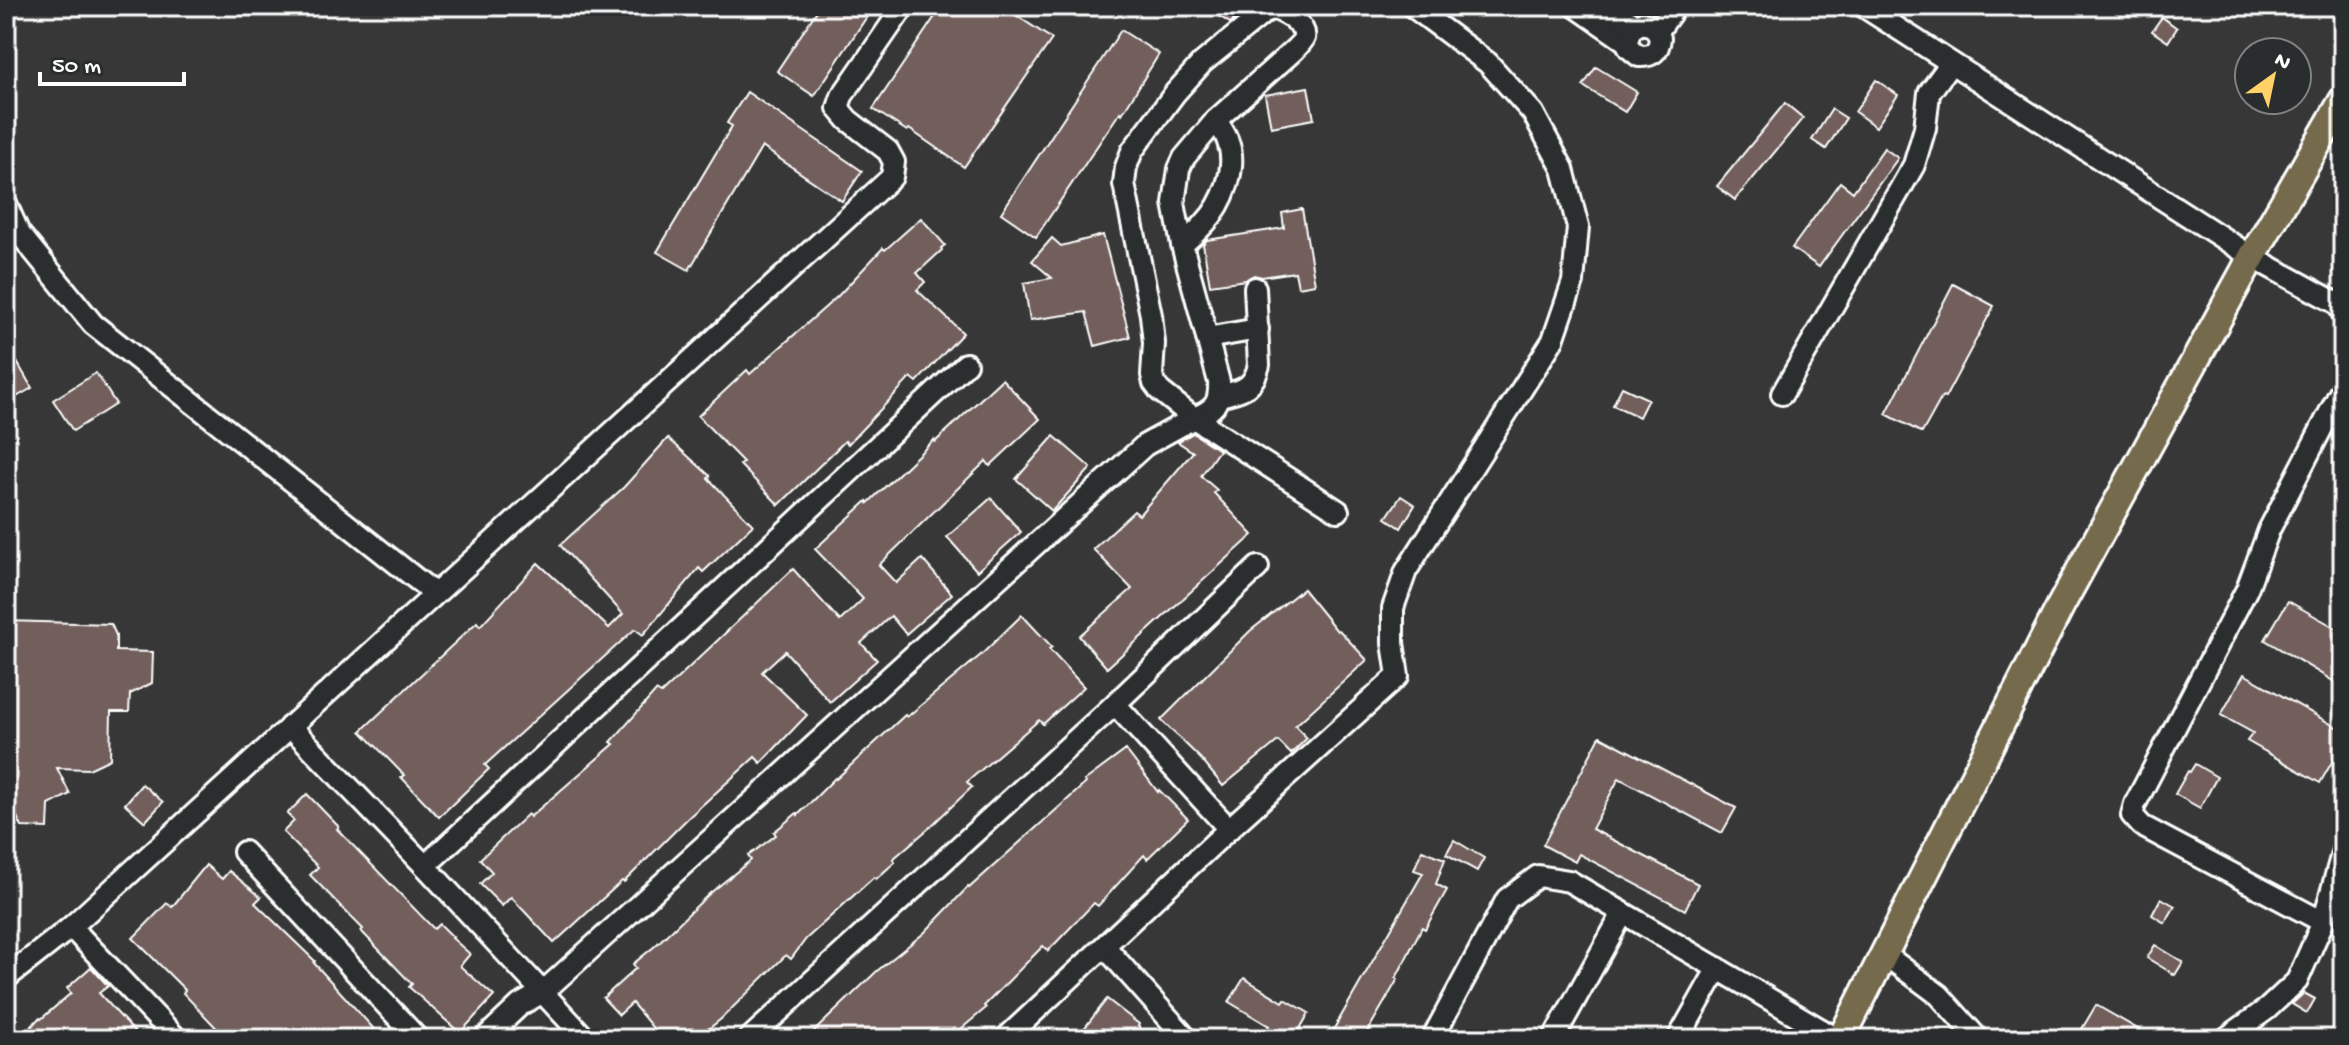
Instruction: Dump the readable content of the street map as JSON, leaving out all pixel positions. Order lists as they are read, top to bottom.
{
  "scale_bar": "50 m",
  "north": "top right"
}
